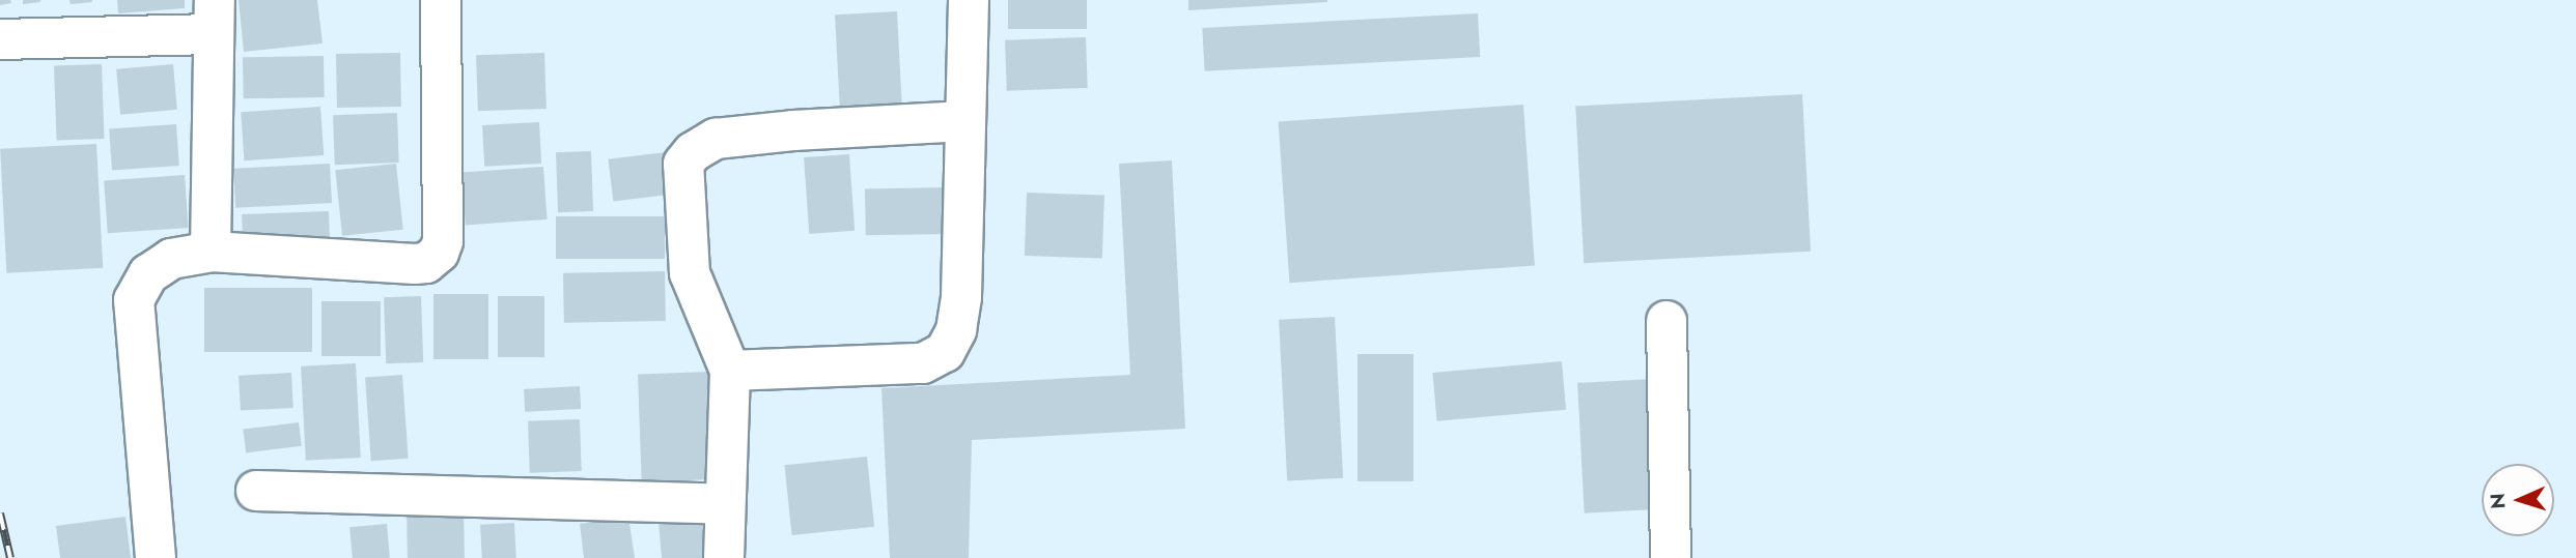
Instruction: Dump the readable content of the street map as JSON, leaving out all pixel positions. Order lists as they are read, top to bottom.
{
  "north": "left"
}
